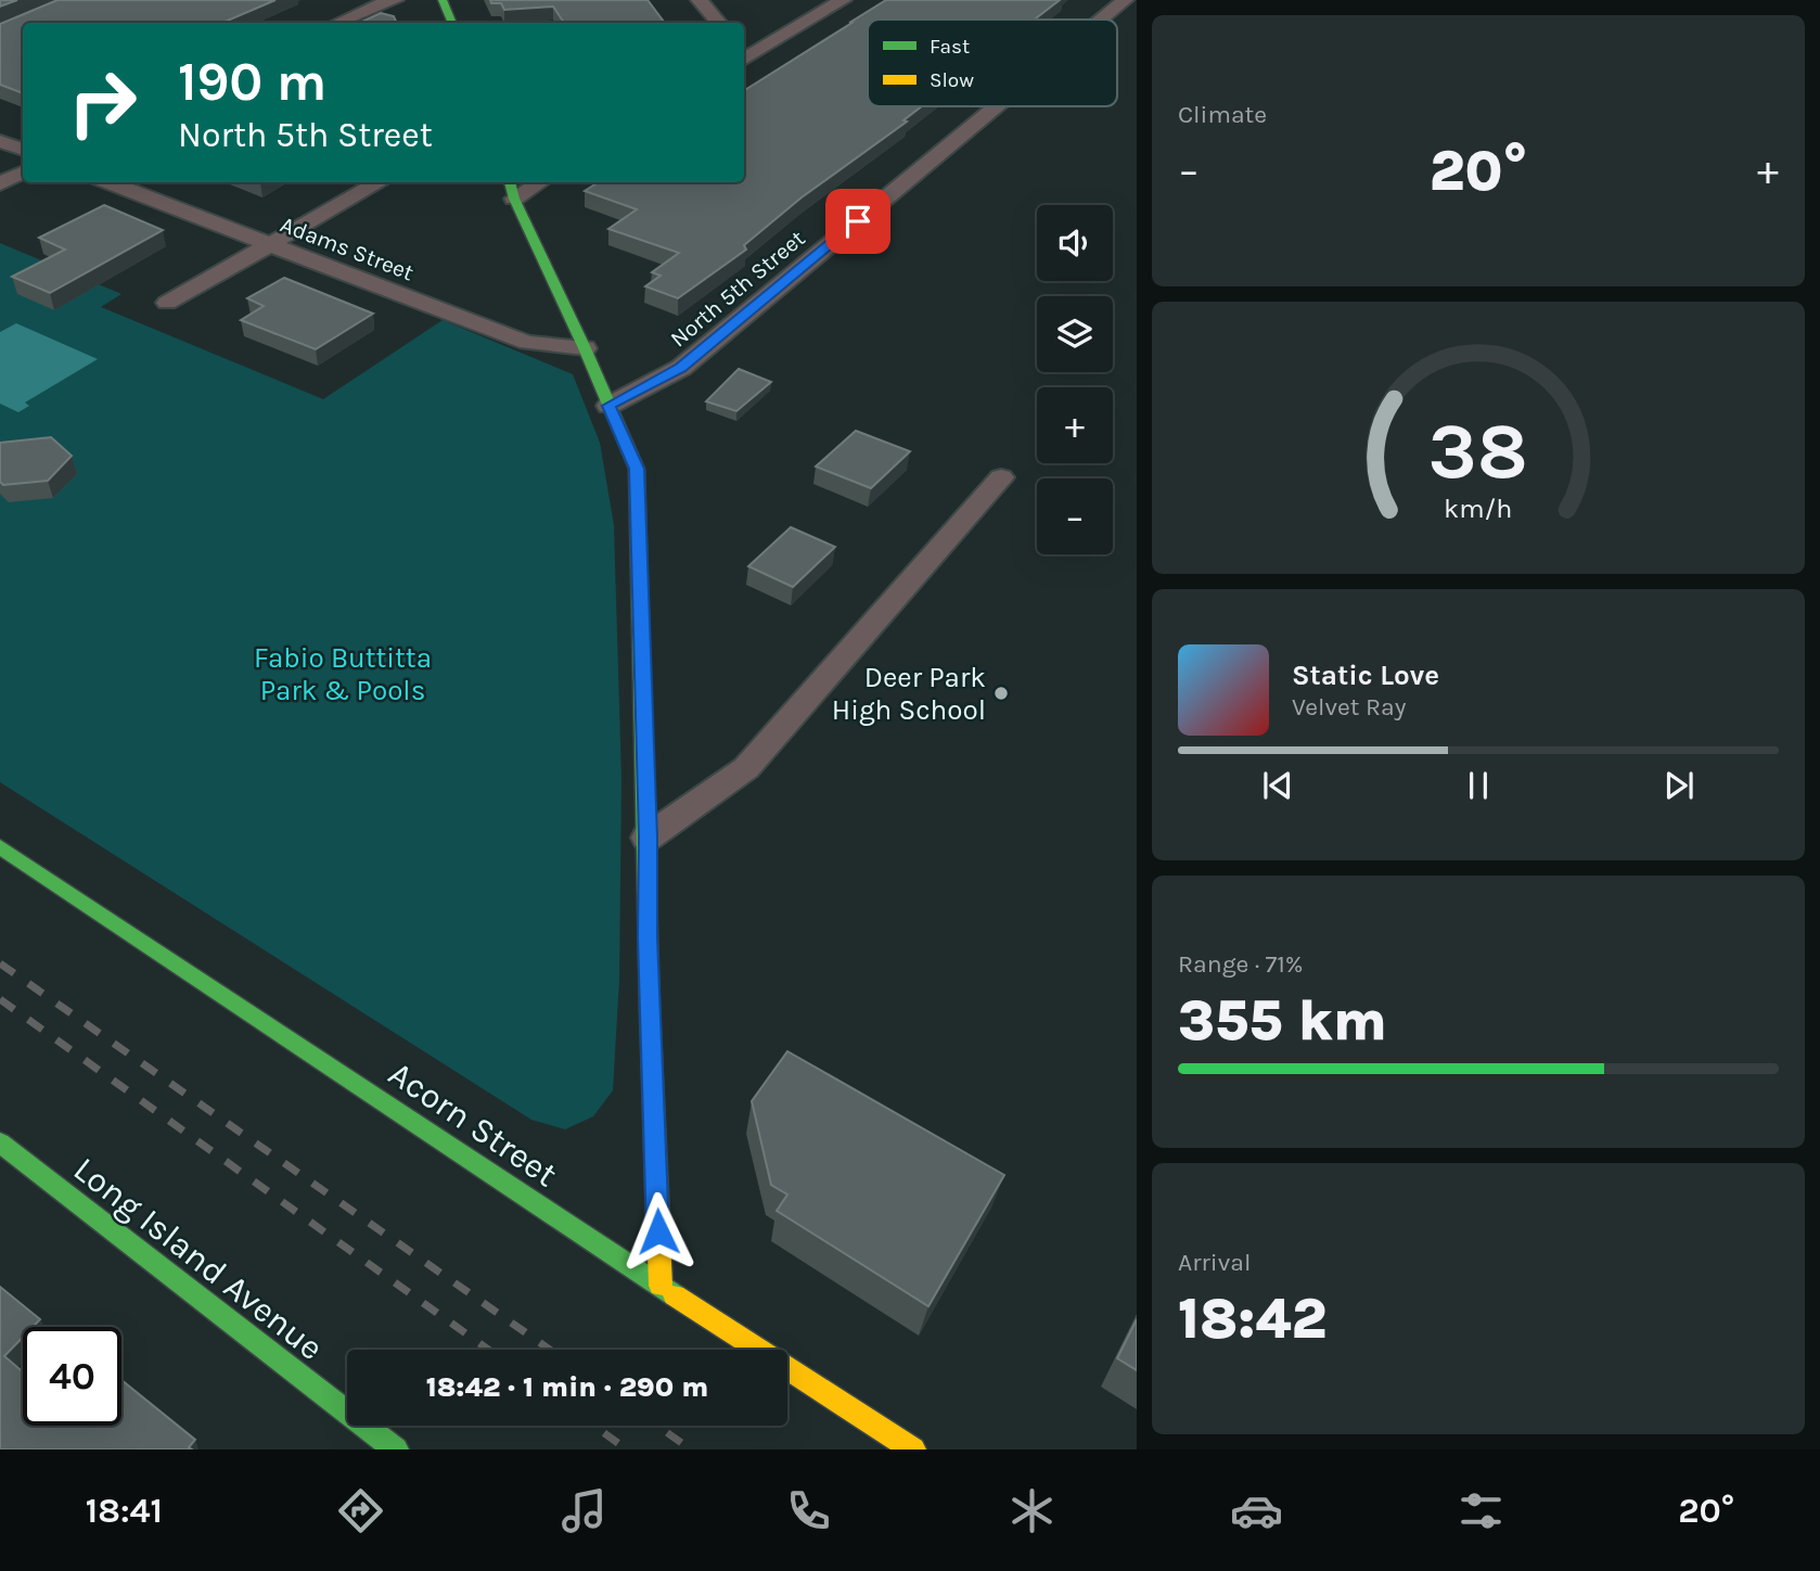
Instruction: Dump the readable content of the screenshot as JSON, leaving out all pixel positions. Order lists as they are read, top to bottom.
{
  "streets": {
    "street": [
      "Adams Street",
      "North 5th Street",
      "Acorn Street",
      "Long Island Avenue"
    ]
  },
  "parks": ["Fabio Buttitta Park & Pools"],
  "places": ["Deer Park High School"],
  "legend": ["Fast", "Slow"],
  "page": {
    "tile": [
      "Climate",
      ["Range · 71%", "355 km"],
      ["Arrival", "18:42"]
    ],
    "turn": ["190 m", "North 5th Street"],
    "heat": ["−", "20°", "+"],
    "map_buttons": ["+", "−"],
    "song": ["Static Love", "Velvet Ray"],
    "limit": "40",
    "trip": "18:42 · 1 min · 290 m",
    "tabs": ["18:41", "20°"],
    "gauge": ["38", "km/h"]
  }
}
